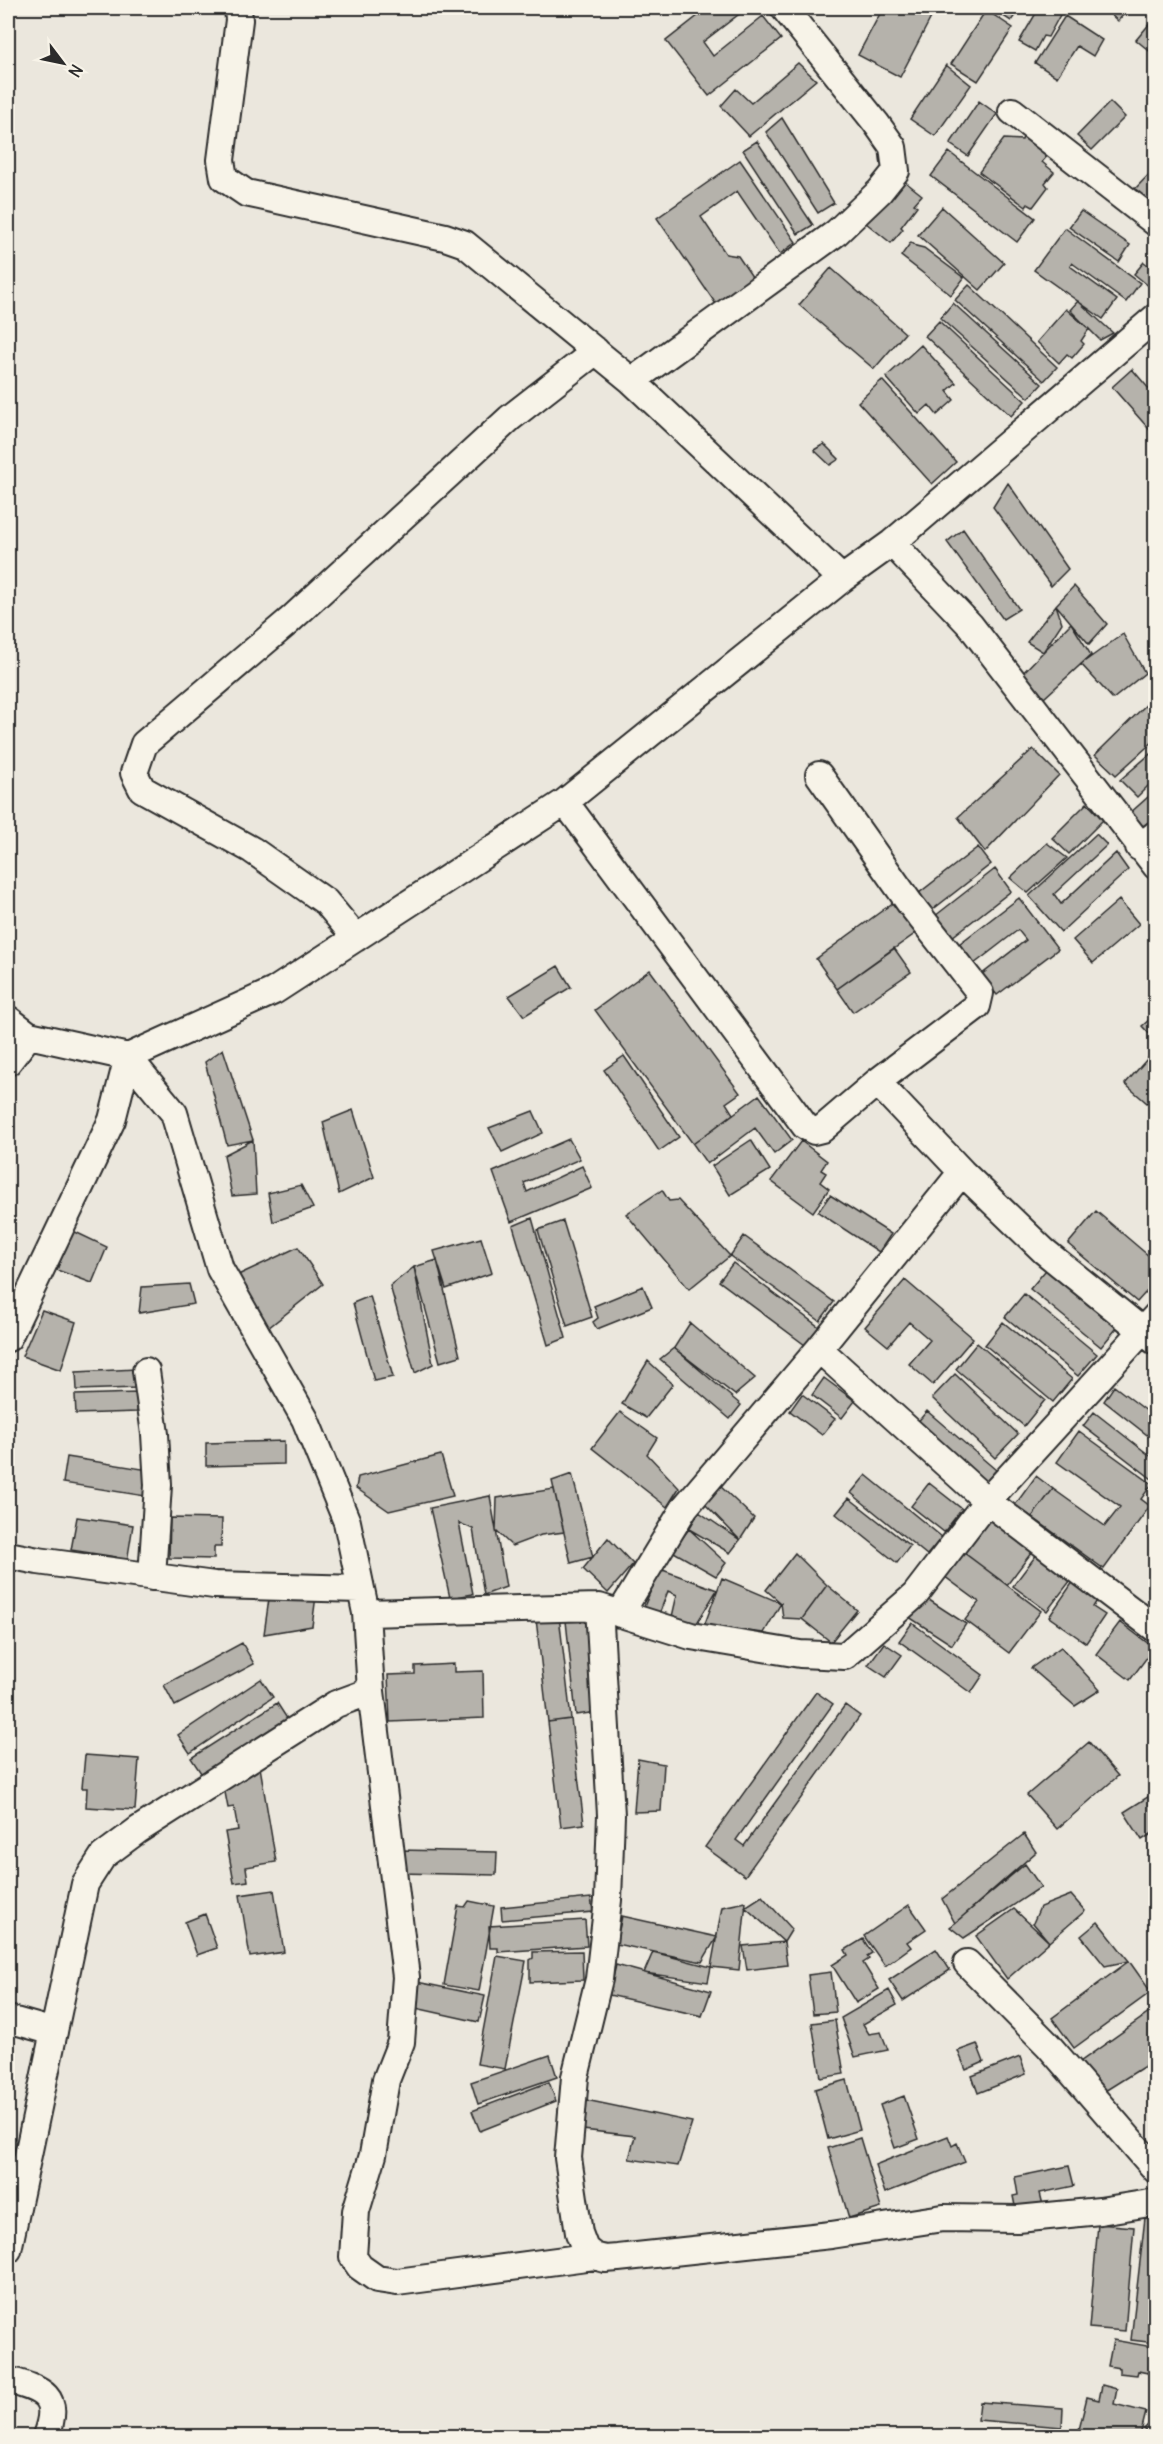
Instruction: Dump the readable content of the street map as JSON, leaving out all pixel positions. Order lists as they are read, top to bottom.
{
  "north": "bottom right"
}
